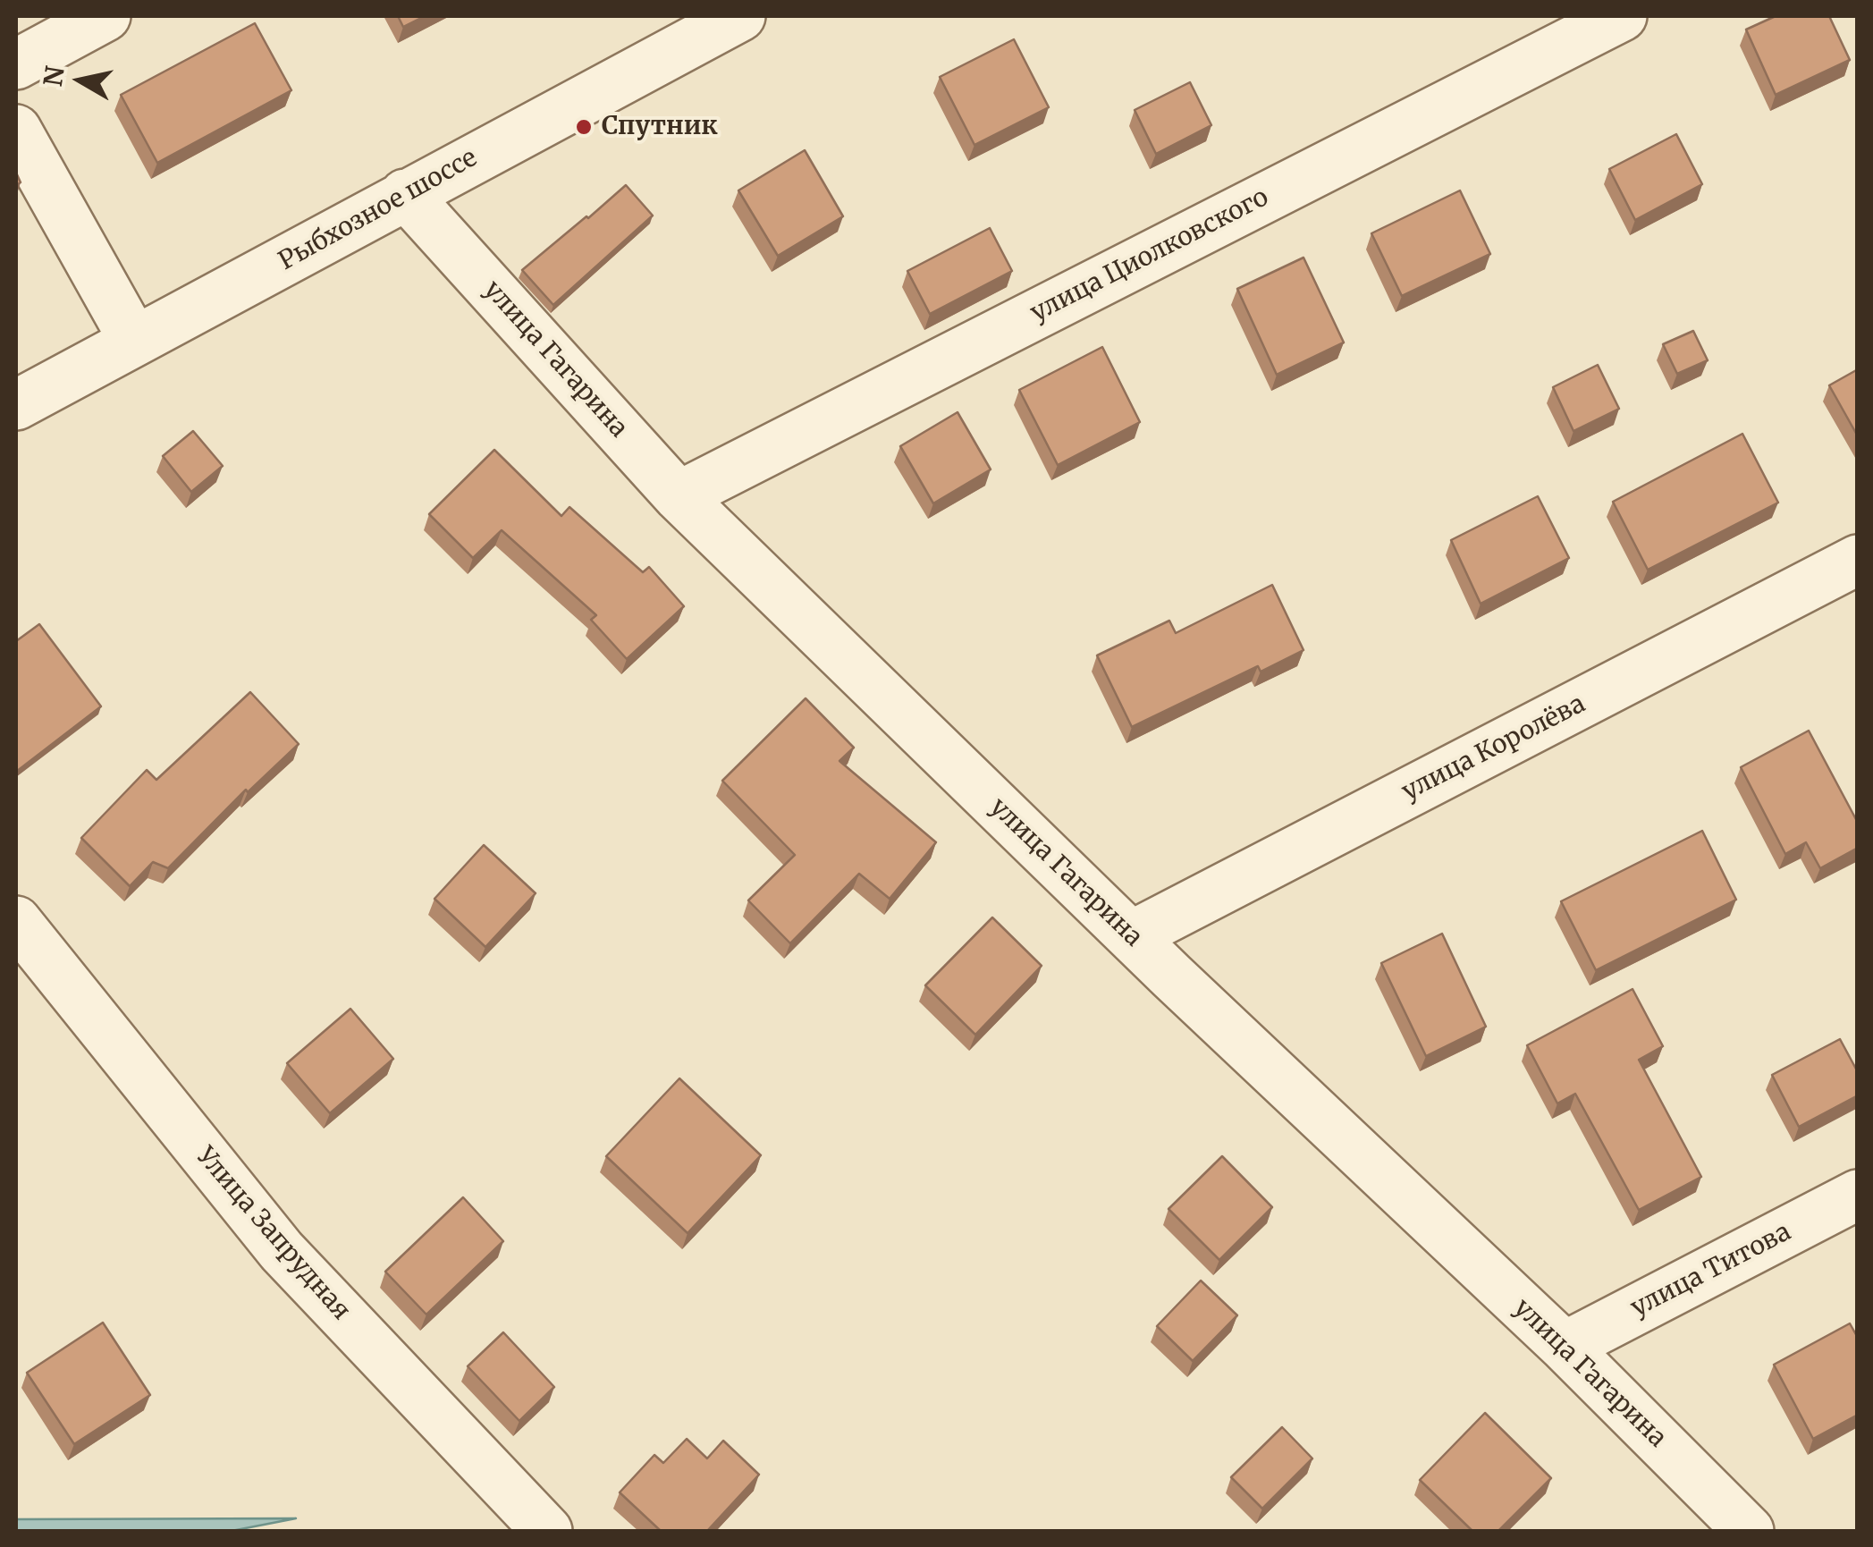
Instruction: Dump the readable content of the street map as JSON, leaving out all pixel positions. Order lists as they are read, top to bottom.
{
  "streets": {
    "street": [
      "Рыбхозное шоссе",
      "улица Циолковского",
      "улица Гагарина",
      "улица Королёва",
      "Улица Запрудная",
      "улица Титова"
    ]
  },
  "crossings": [
    ["Рыбхозное шоссе", "улица Гагарина"],
    ["улица Циолковского", "улица Гагарина"],
    ["улица Гагарина", "улица Королёва"],
    ["улица Гагарина", "улица Титова"]
  ],
  "places": ["Спутник"],
  "north": "left"
}
